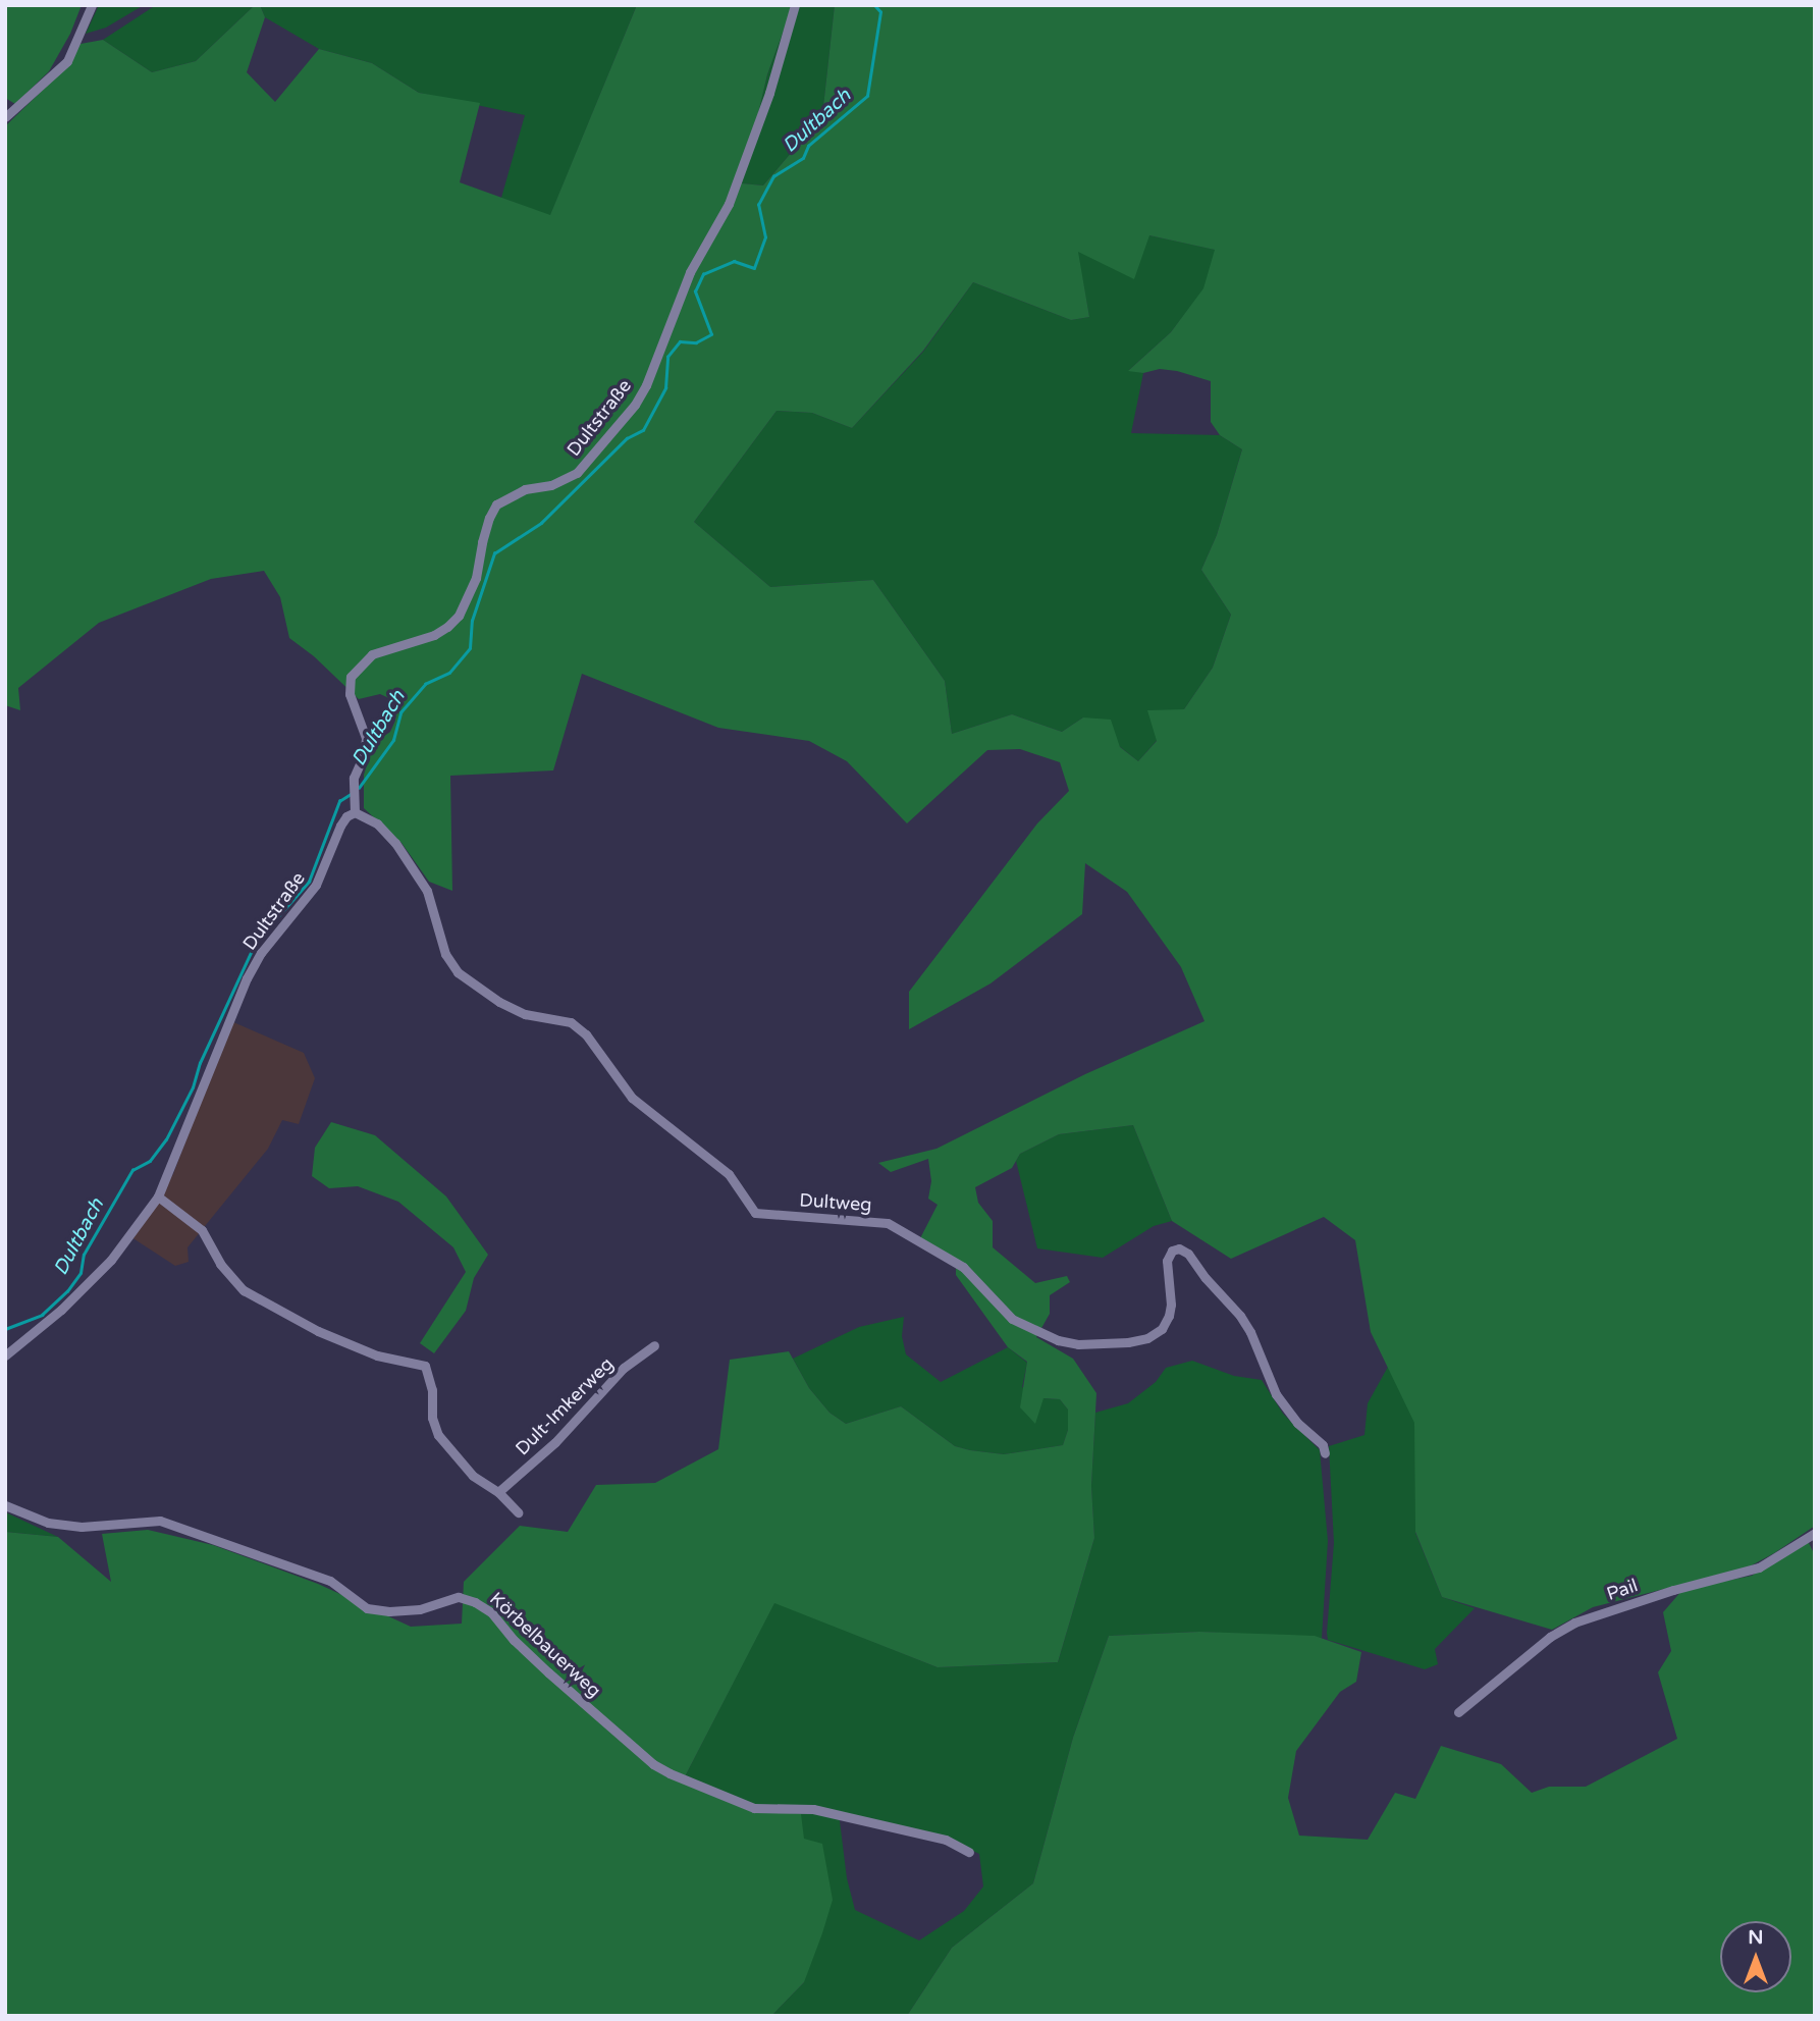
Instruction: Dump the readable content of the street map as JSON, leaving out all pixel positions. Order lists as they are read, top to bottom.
{
  "streets": {
    "street": [
      "Dultstraße",
      "Dultweg",
      "Dult-Imkerweg",
      "Pail",
      "Körbelbauerweg"
    ]
  },
  "crossings": [
    ["Dultstraße", "Dultweg"]
  ],
  "water": ["Dultbach"],
  "north": "top"
}
